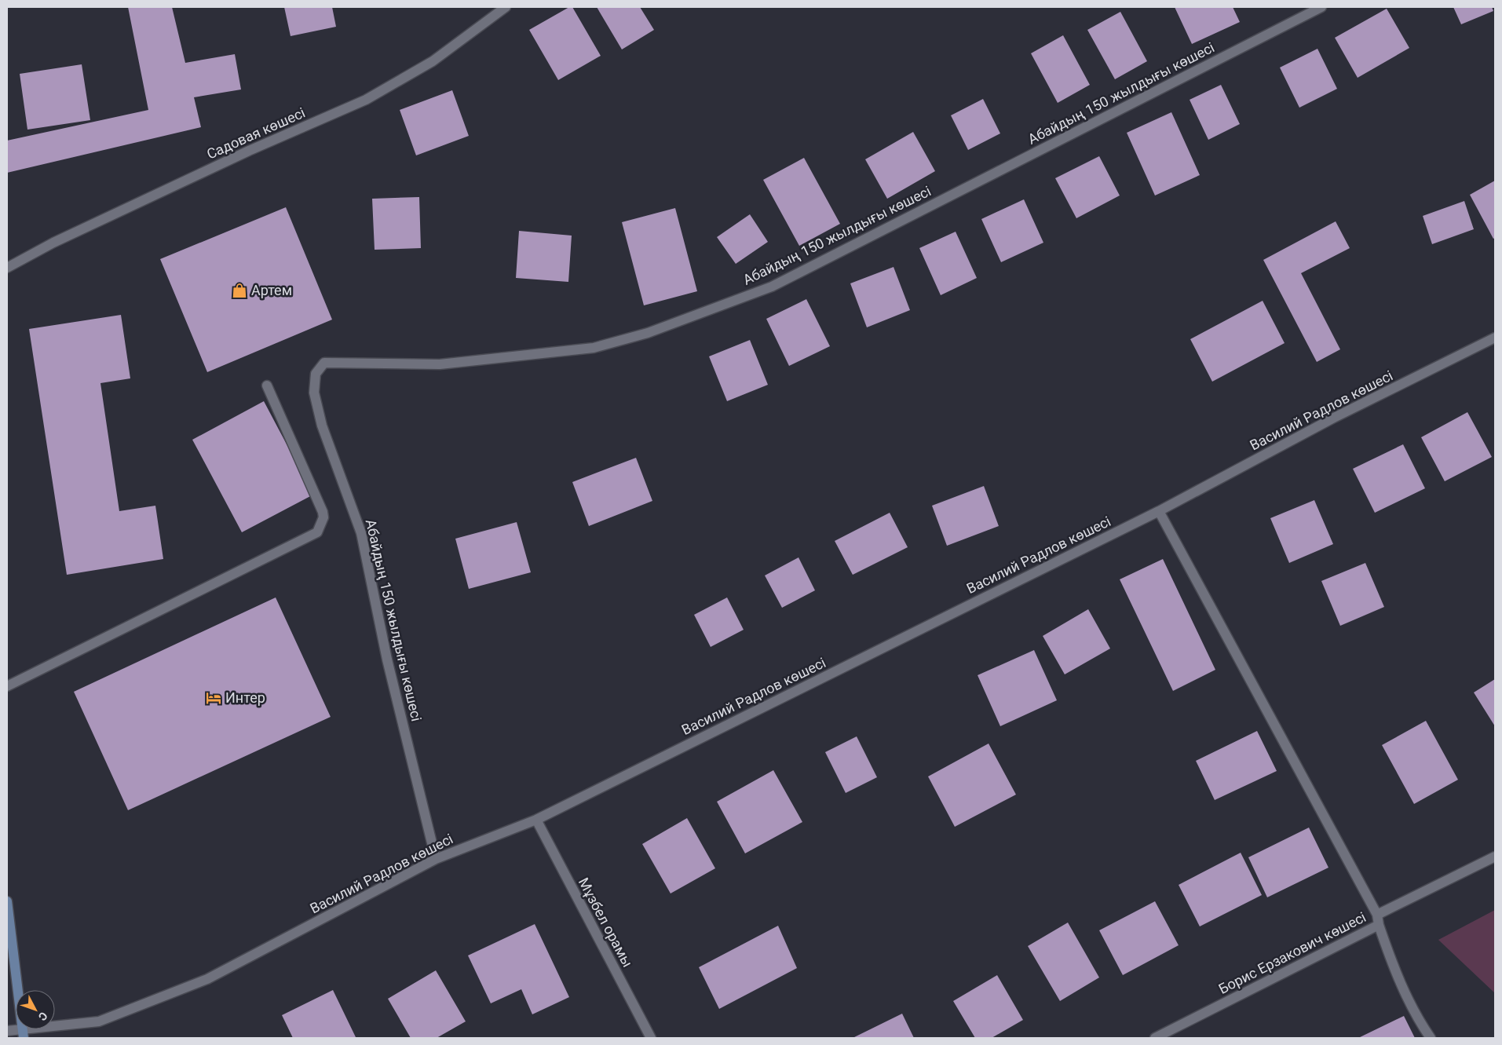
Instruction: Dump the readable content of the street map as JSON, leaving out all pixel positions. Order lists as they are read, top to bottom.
{
  "streets": {
    "street": [
      "Абайдың 150 жылдығы көшесі",
      "Садовая көшесі",
      "Василий Радлов көшесі",
      "Мұзбел орамы",
      "Борис Ерзакович көшесі"
    ]
  },
  "crossings": [
    ["Абайдың 150 жылдығы көшесі", "Василий Радлов көшесі"],
    ["Василий Радлов көшесі", "Мұзбел орамы"]
  ],
  "places": {
    "shop": ["Артем"],
    "hotel": ["Интер"]
  },
  "north": "bottom right"
}
